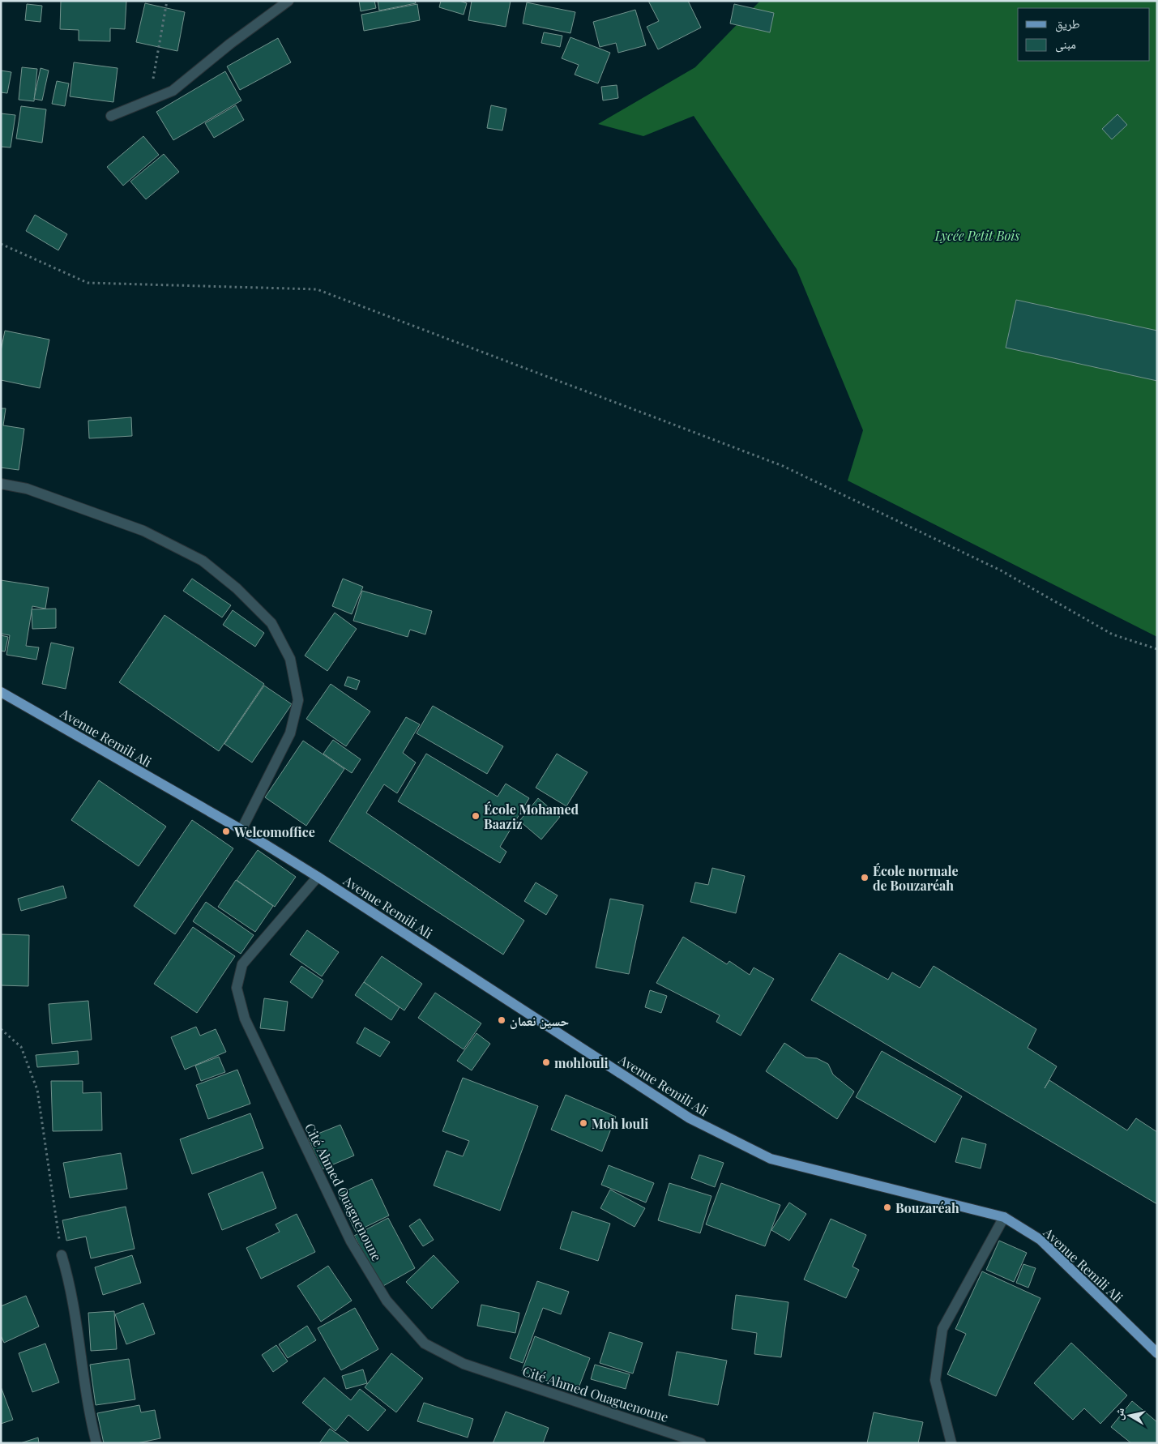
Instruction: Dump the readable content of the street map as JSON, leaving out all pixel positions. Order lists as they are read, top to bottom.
{
  "streets": {
    "main road": ["Avenue Remili Ali"],
    "street": ["Cité Ahmed Ouaguenoune"]
  },
  "crossings": [
    ["Avenue Remili Ali", "Cité Ahmed Ouaguenoune"]
  ],
  "parks": ["Lycée Petit Bois"],
  "places": [
    "École Mohamed Baaziz",
    "Welcomoffice",
    "École normale de Bouzaréah",
    "حسين نعمان",
    "mohlouli",
    "Moh louli",
    "Bouzaréah"
  ],
  "legend": ["طريق", "مبنى"],
  "north": "left"
}
